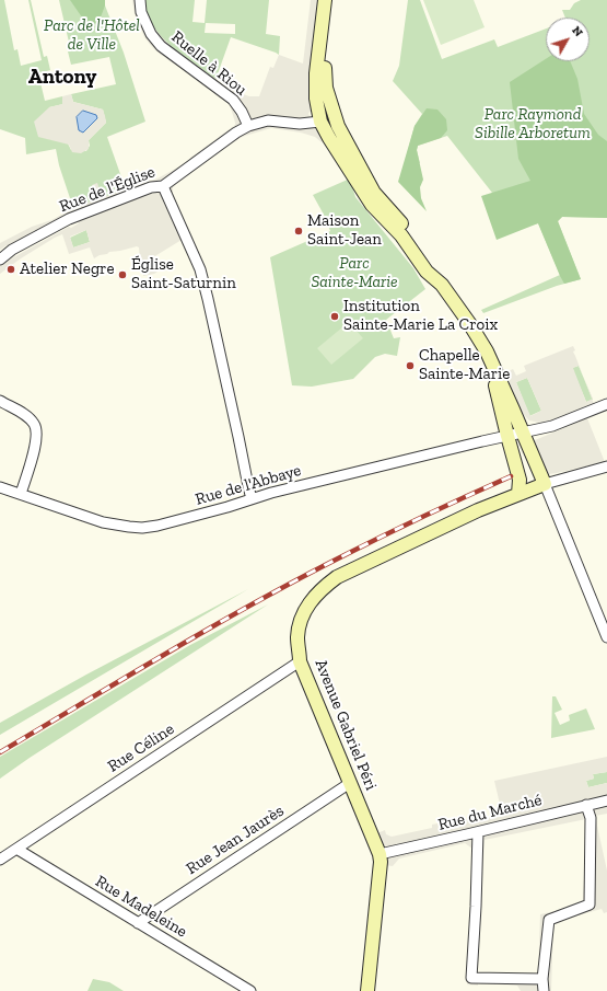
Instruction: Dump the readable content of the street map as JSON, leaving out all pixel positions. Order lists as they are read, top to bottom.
{
  "streets": {
    "main road": ["Avenue Gabriel Péri"],
    "street": [
      "Ruelle à Riou",
      "Rue de l'Église",
      "Rue de l'Abbaye",
      "Rue Céline",
      "Rue du Marché",
      "Rue Jean Jaurès",
      "Rue Madeleine"
    ]
  },
  "crossings": [
    ["Ruelle à Riou", "Rue de l'Église"],
    ["Avenue Gabriel Péri", "Rue Céline"],
    ["Avenue Gabriel Péri", "Rue du Marché"],
    ["Avenue Gabriel Péri", "Rue Jean Jaurès"],
    ["Rue Céline", "Rue Madeleine"],
    ["Rue Jean Jaurès", "Rue Madeleine"]
  ],
  "districts": ["Antony"],
  "parks": ["Parc de l'Hôtel de Ville", "Parc Raymond Sibille Arboretum", "Parc Sainte-Marie"],
  "places": [
    "Maison Saint-Jean",
    "Atelier Negre",
    "Église Saint-Saturnin",
    "Institution Sainte-Marie La Croix",
    "Chapelle Sainte-Marie"
  ],
  "north": "top right"
}
